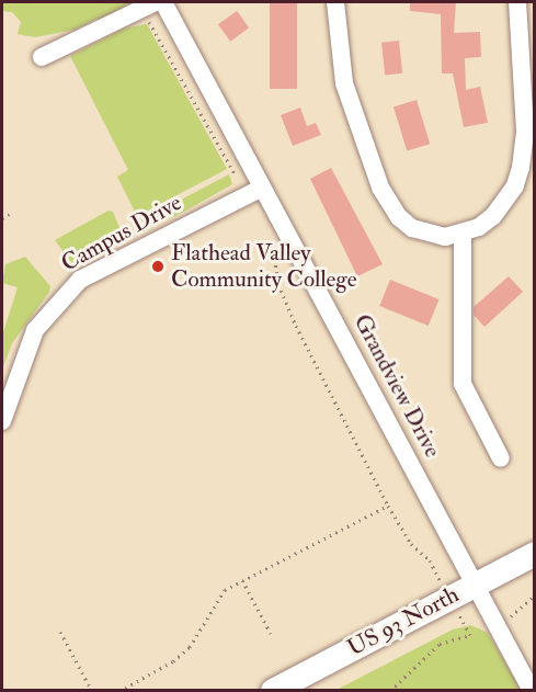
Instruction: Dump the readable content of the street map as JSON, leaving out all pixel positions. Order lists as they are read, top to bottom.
{
  "streets": {
    "main road": ["US 93 North"],
    "street": ["Campus Drive", "Grandview Drive"]
  },
  "crossings": [
    ["Campus Drive", "Grandview Drive"],
    ["Grandview Drive", "US 93 North"]
  ],
  "places": ["Flathead Valley Community College"]
}
